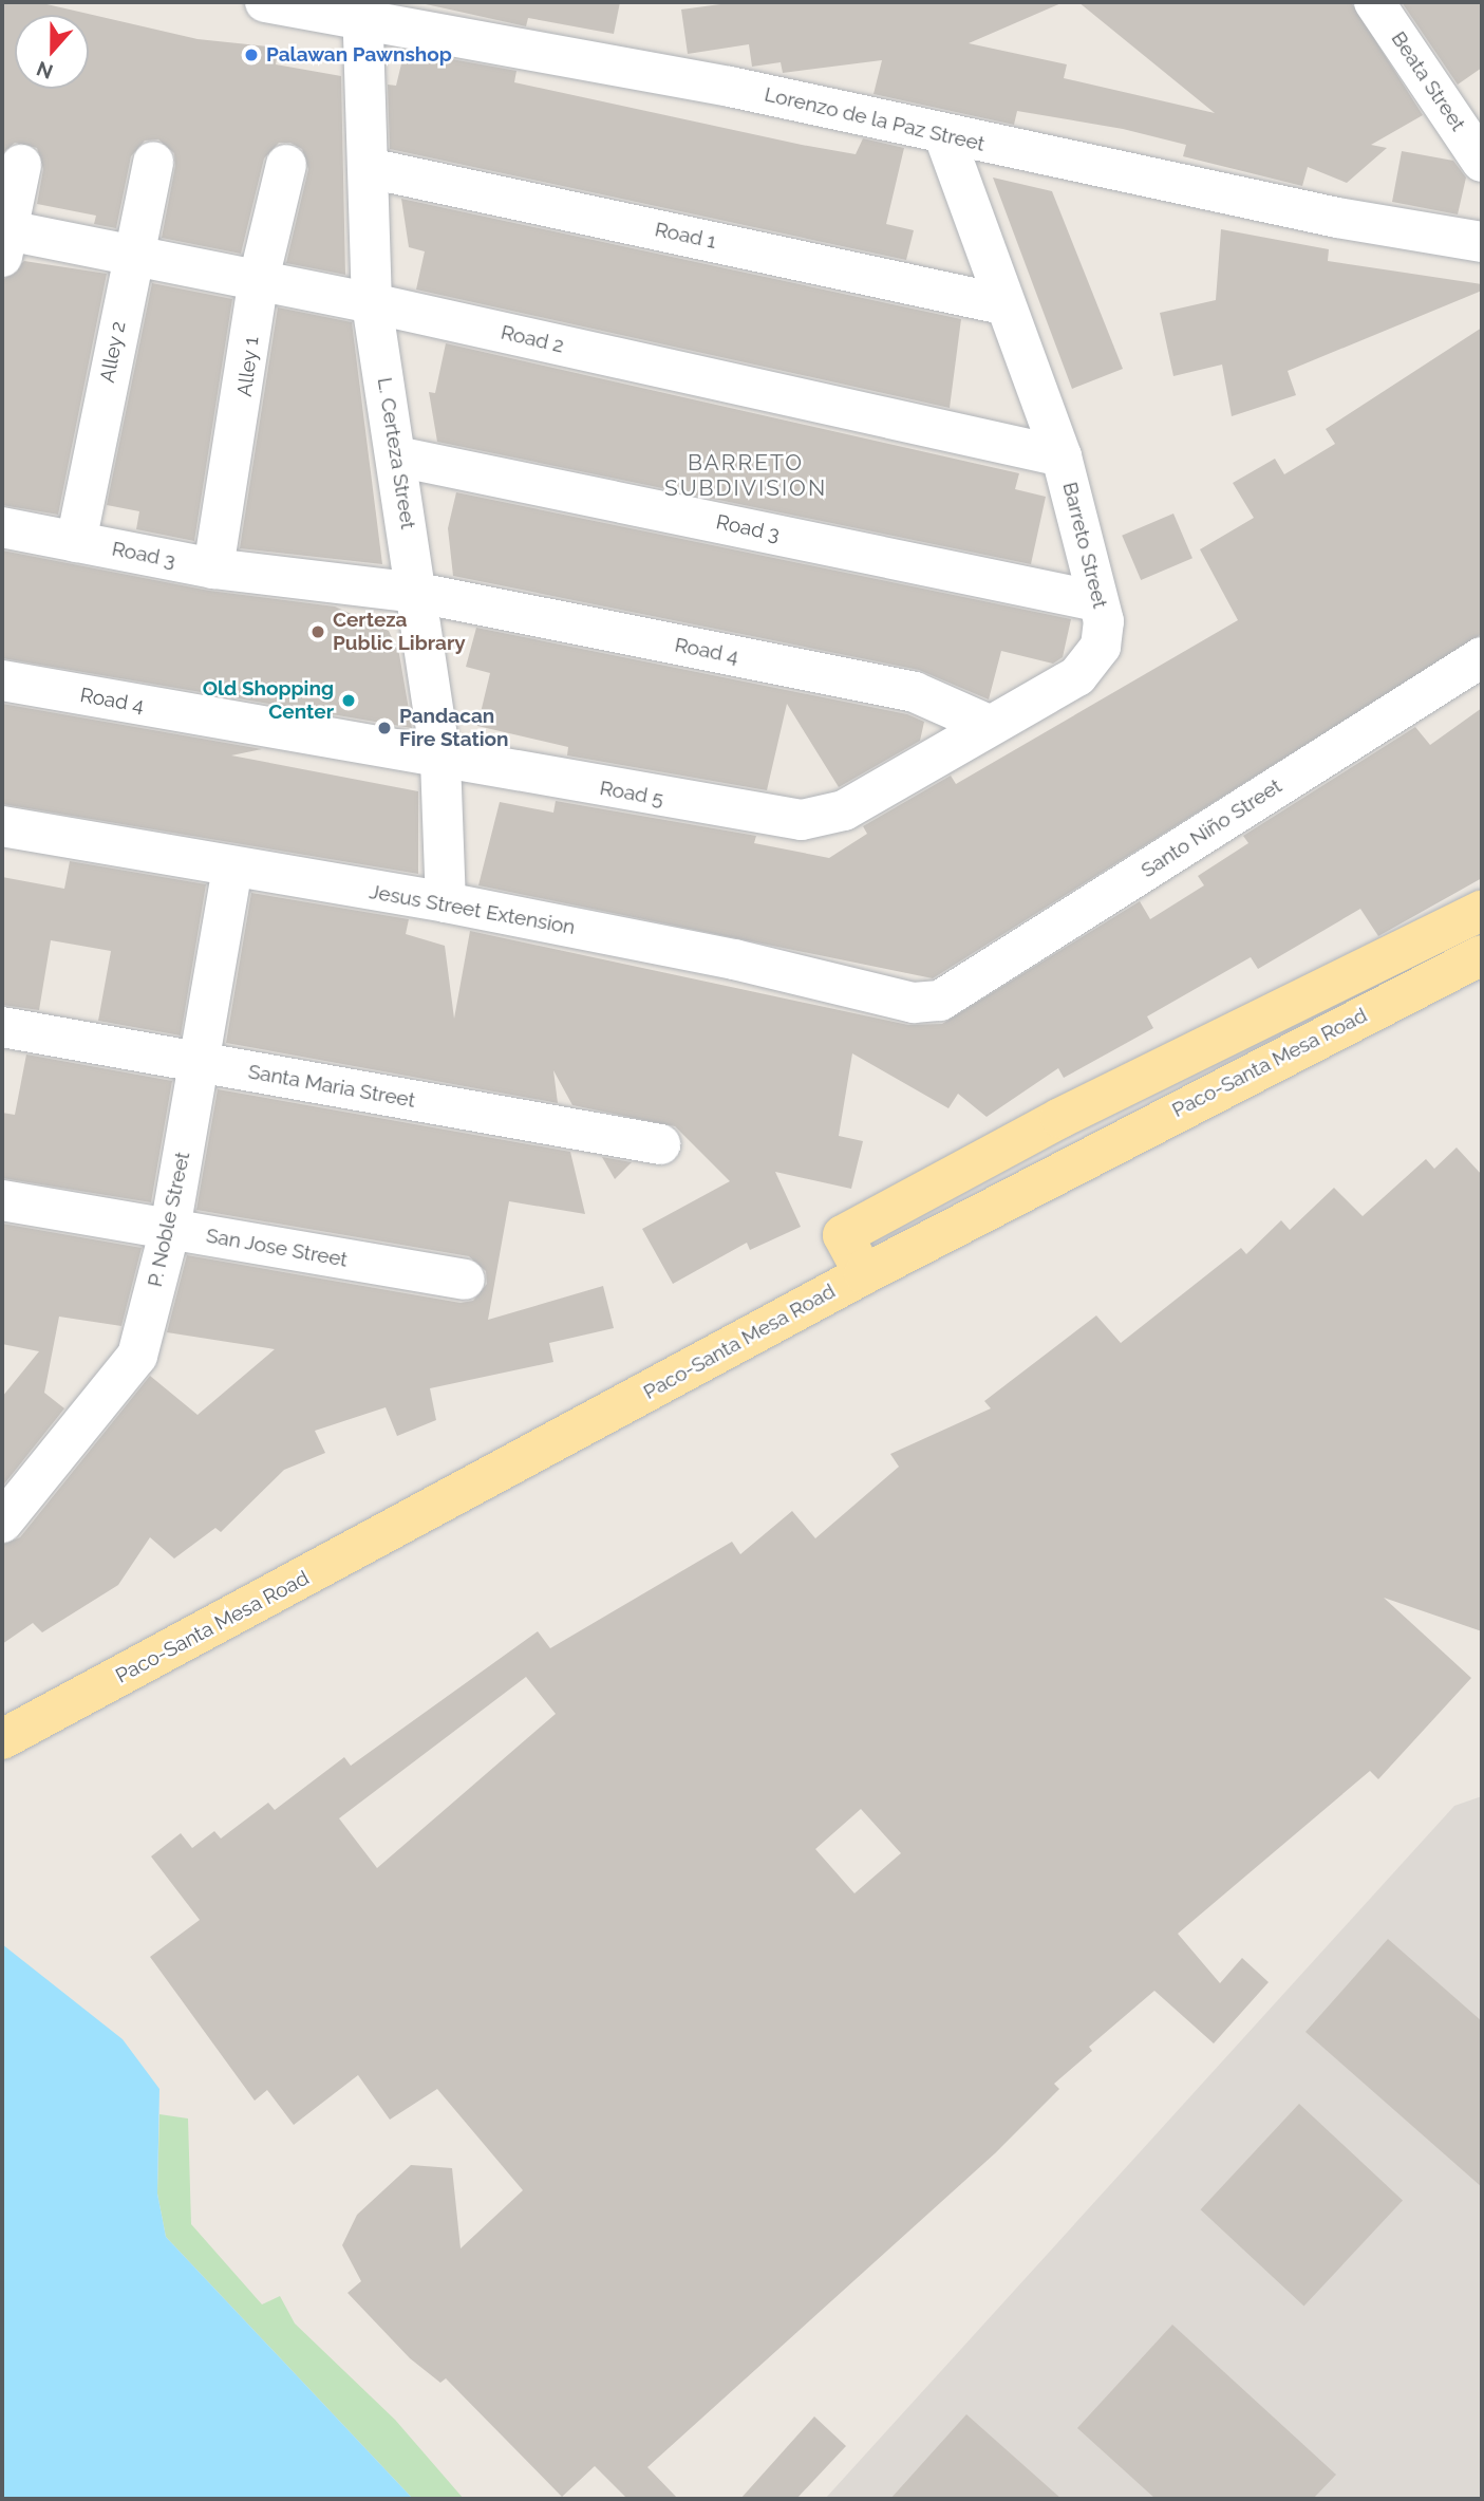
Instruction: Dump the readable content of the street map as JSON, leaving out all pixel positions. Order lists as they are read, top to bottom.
{
  "streets": {
    "main road": ["Paco-Santa Mesa Road"],
    "street": [
      "Beata Street",
      "Lorenzo de la Paz Street",
      "Road 1",
      "Road 2",
      "Alley 2",
      "Alley 1",
      "L. Certeza Street",
      "Road 3",
      "Barreto Street",
      "Road 4",
      "Road 5",
      "Santo Niño Street",
      "Jesus Street Extension",
      "Santa Maria Street",
      "P. Noble Street",
      "San Jose Street"
    ]
  },
  "crossings": [
    ["Lorenzo de la Paz Street", "L. Certeza Street"],
    ["Lorenzo de la Paz Street", "Barreto Street"],
    ["Road 1", "L. Certeza Street"],
    ["Road 1", "Barreto Street"],
    ["Road 2", "Alley 2"],
    ["Road 2", "Alley 1"],
    ["Road 2", "L. Certeza Street"],
    ["Road 2", "Barreto Street"],
    ["Alley 2", "Road 3"],
    ["Alley 1", "Road 3"],
    ["L. Certeza Street", "Road 3"],
    ["L. Certeza Street", "Road 4"],
    ["L. Certeza Street", "Road 5"],
    ["L. Certeza Street", "Jesus Street Extension"],
    ["Road 3", "Barreto Street"],
    ["Road 3", "Road 4"],
    ["Barreto Street", "Road 4"],
    ["Barreto Street", "Road 5"],
    ["Road 4", "Road 5"],
    ["Santo Niño Street", "Jesus Street Extension"],
    ["Jesus Street Extension", "P. Noble Street"],
    ["Santa Maria Street", "P. Noble Street"],
    ["P. Noble Street", "San Jose Street"]
  ],
  "districts": ["BARRETO SUBDIVISION"],
  "places": [
    "Palawan Pawnshop",
    "Certeza Public Library",
    "Old Shopping Center",
    "Pandacan Fire Station"
  ],
  "north": "bottom"
}
